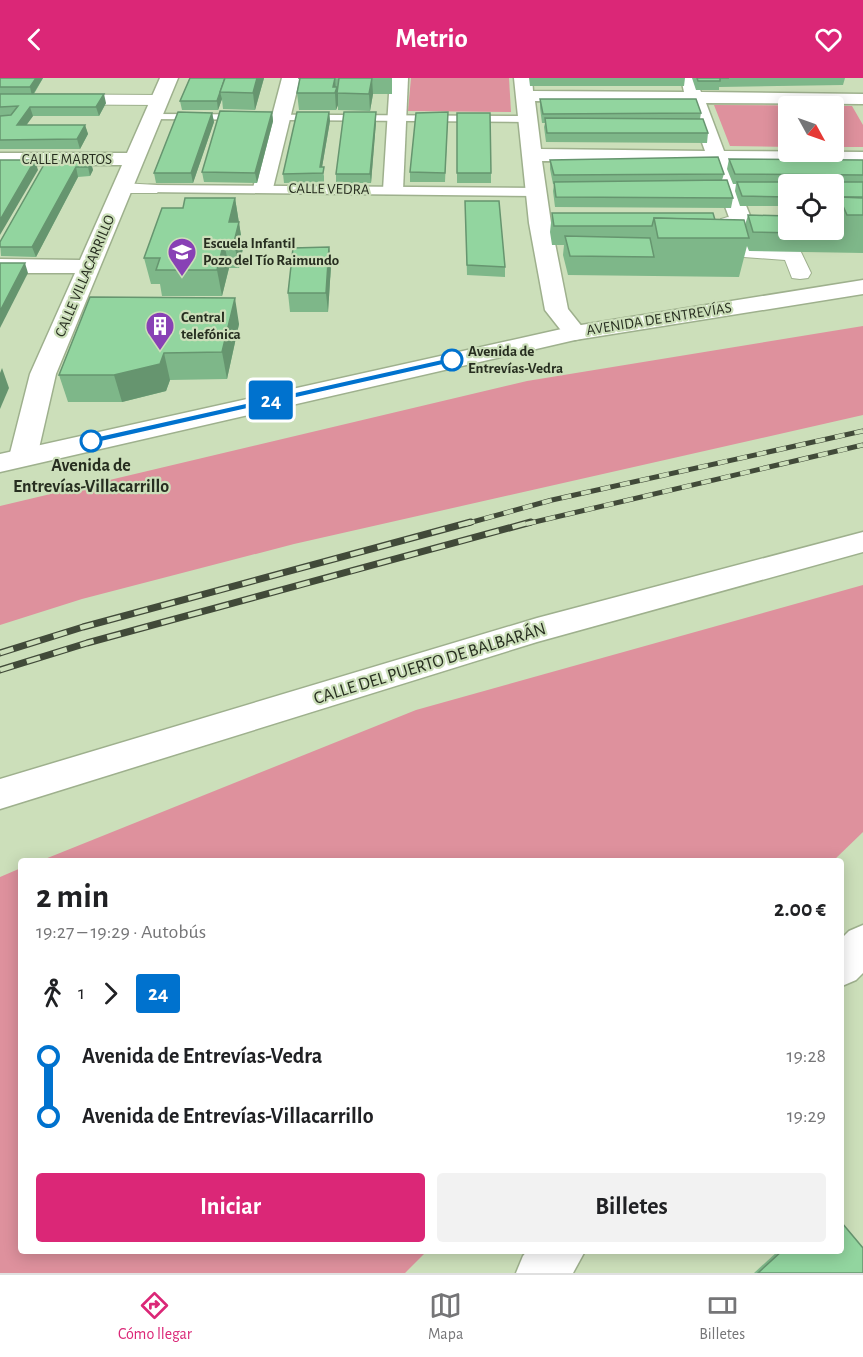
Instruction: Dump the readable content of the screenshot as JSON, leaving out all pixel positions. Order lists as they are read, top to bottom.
{
  "streets": {
    "street": [
      "CALLE MARTOS",
      "CALLE VEDRA",
      "CALLE VILLACARRILLO",
      "AVENIDA DE ENTREVÍAS",
      "CALLE DEL PUERTO DE BALBARÁN"
    ]
  },
  "crossings": [
    ["CALLE MARTOS", "CALLE VILLACARRILLO"],
    ["CALLE VEDRA", "CALLE VILLACARRILLO"],
    ["CALLE VILLACARRILLO", "AVENIDA DE ENTREVÍAS"]
  ],
  "places": {
    "school or university": ["Escuela Infantil Pozo del Tío Raimundo"],
    "building": ["Central telefónica"],
    "other": ["Avenida de Entrevías-Vedra", "Avenida de Entrevías-Villacarrillo"]
  },
  "lines": ["bus line 24"],
  "north": "bottom right",
  "page": {
    "header": "Metrio",
    "on_map": "24",
    "heading": ["2 min", "19:27 – 19:29 · Autobús", "2.00 €"],
    "legs": ["1", "24"],
    "list": [
      {
        "name": "Avenida de Entrevías-Vedra",
        "value": "19:28"
      },
      {
        "name": "Avenida de Entrevías-Villacarrillo",
        "value": "19:29"
      }
    ],
    "buttons": ["Iniciar", "Billetes"],
    "tabs": ["Cómo llegar", "Mapa", "Billetes"]
  }
}
